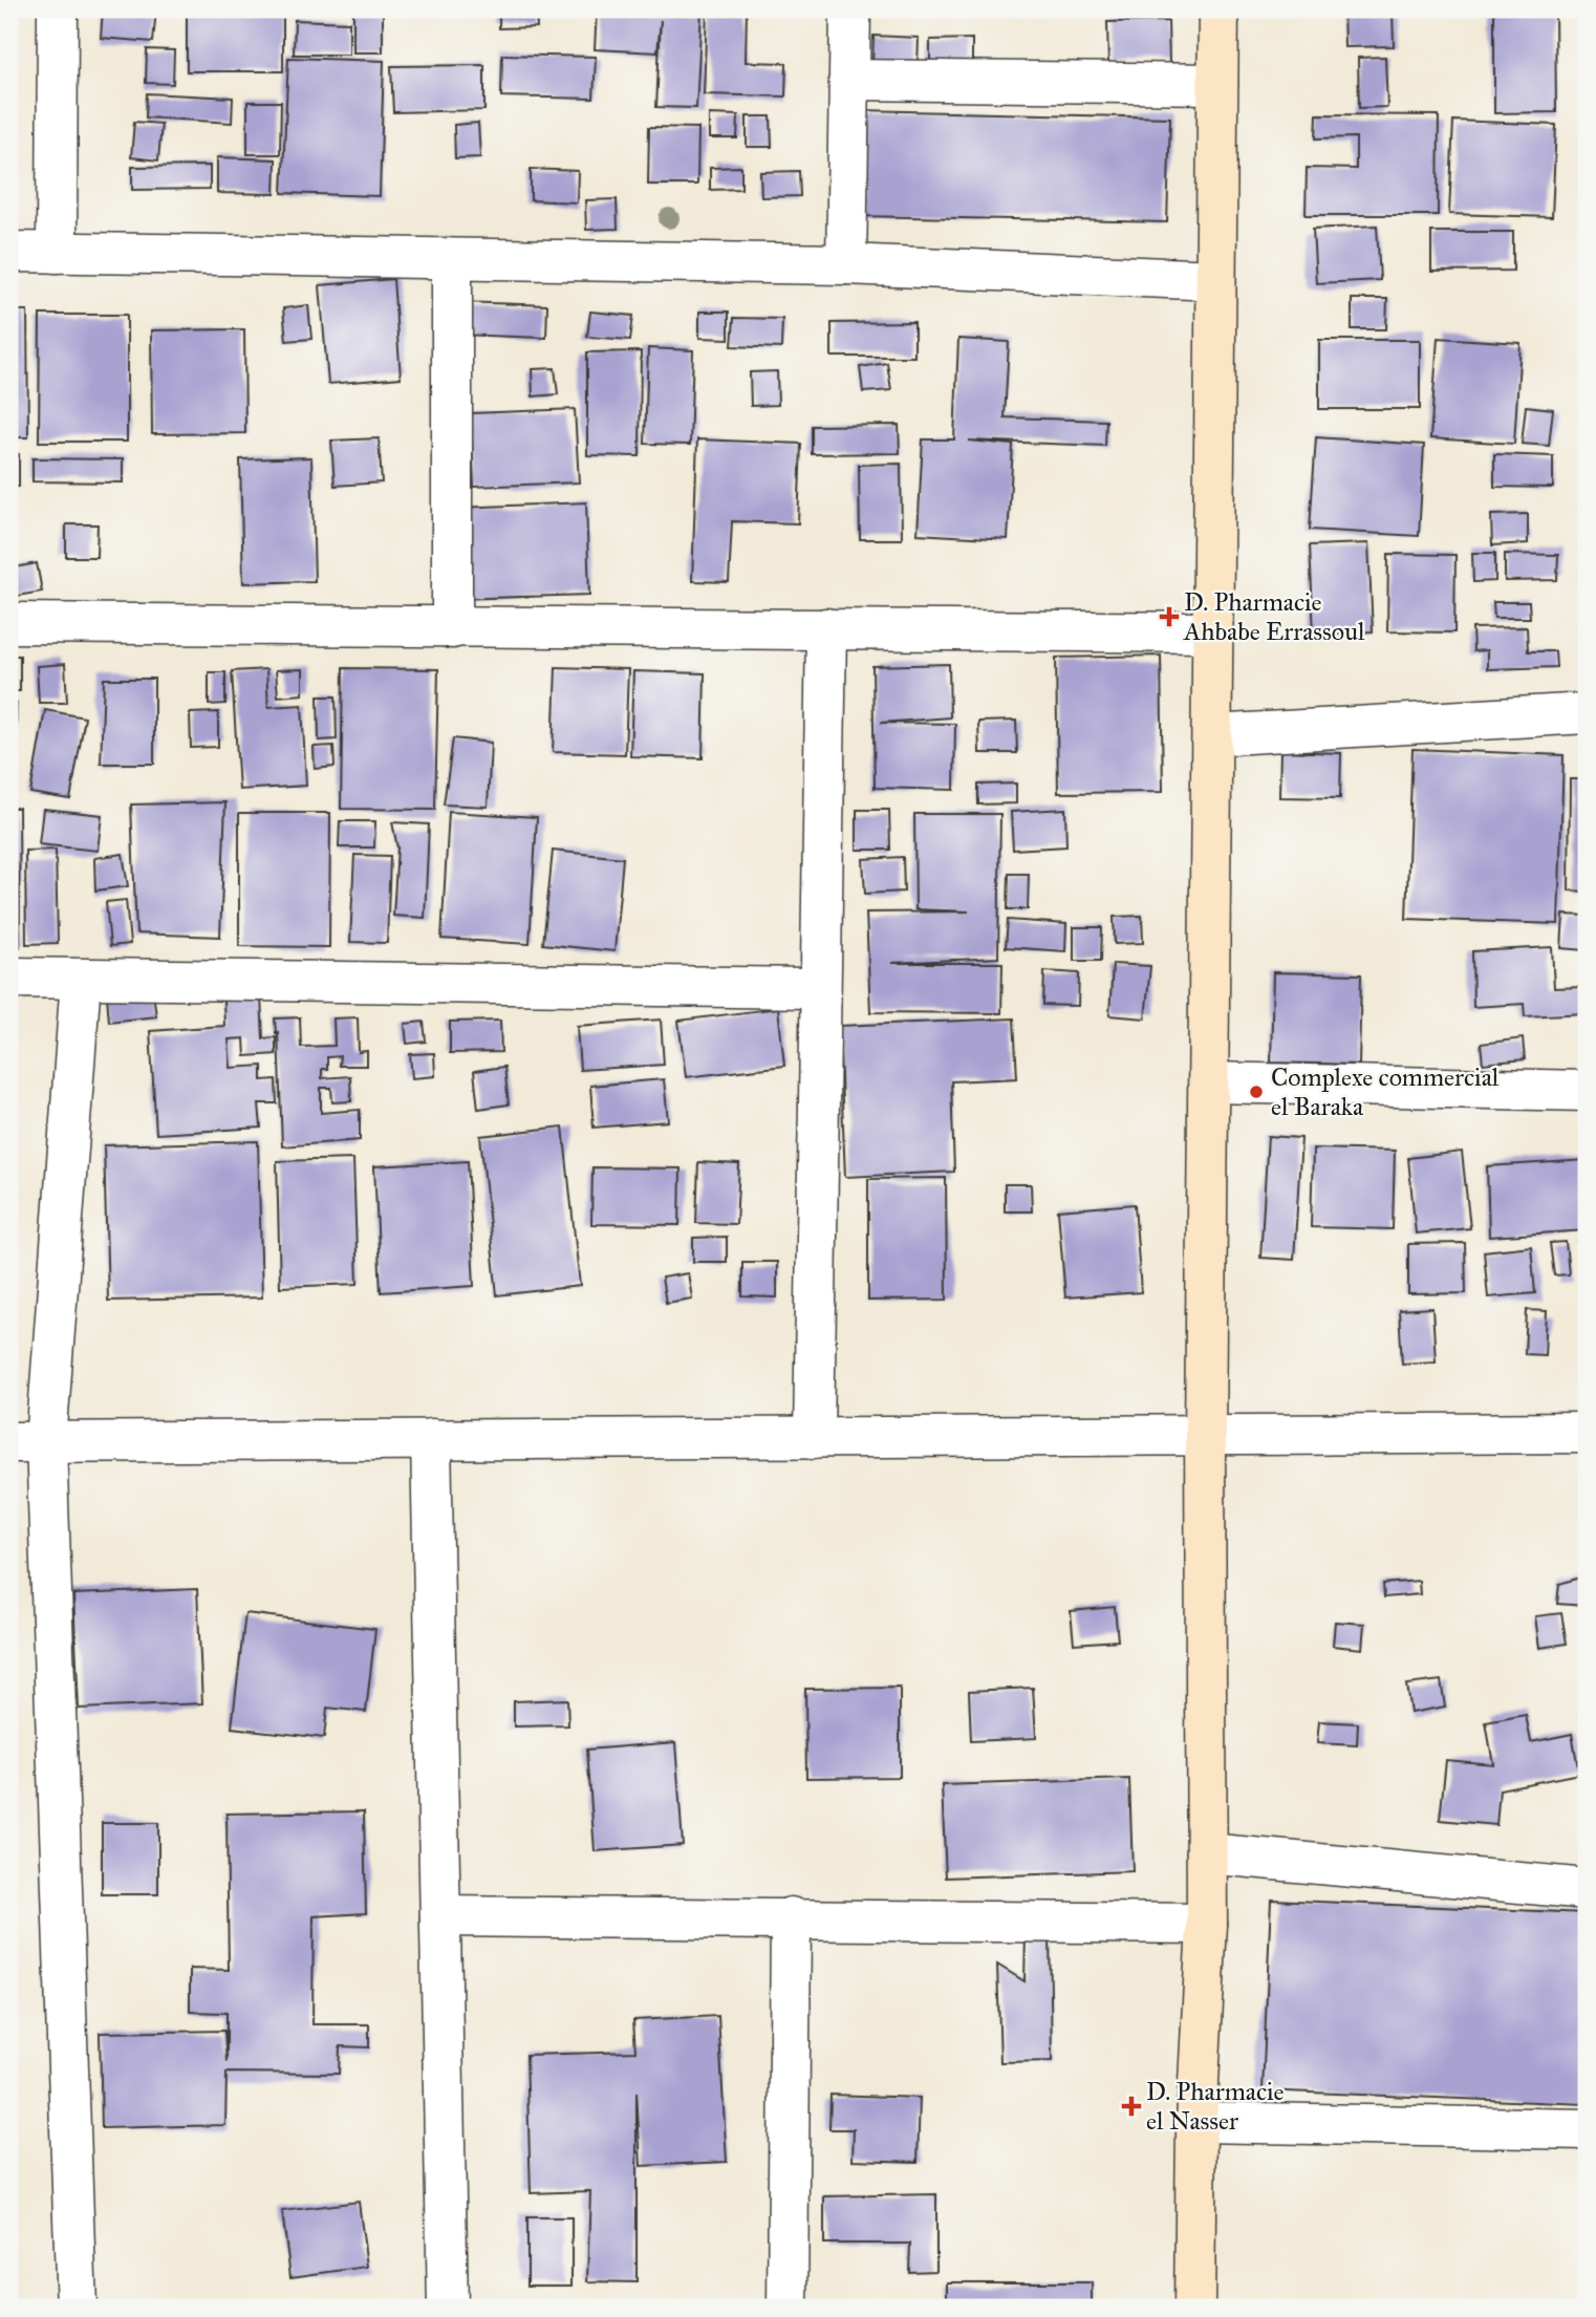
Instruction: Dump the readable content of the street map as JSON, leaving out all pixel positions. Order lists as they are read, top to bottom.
{
  "places": {
    "health": ["D. Pharmacie Ahbabe Errassoul", "D. Pharmacie el Nasser"],
    "other": ["Complexe commercial el Baraka"]
  }
}
